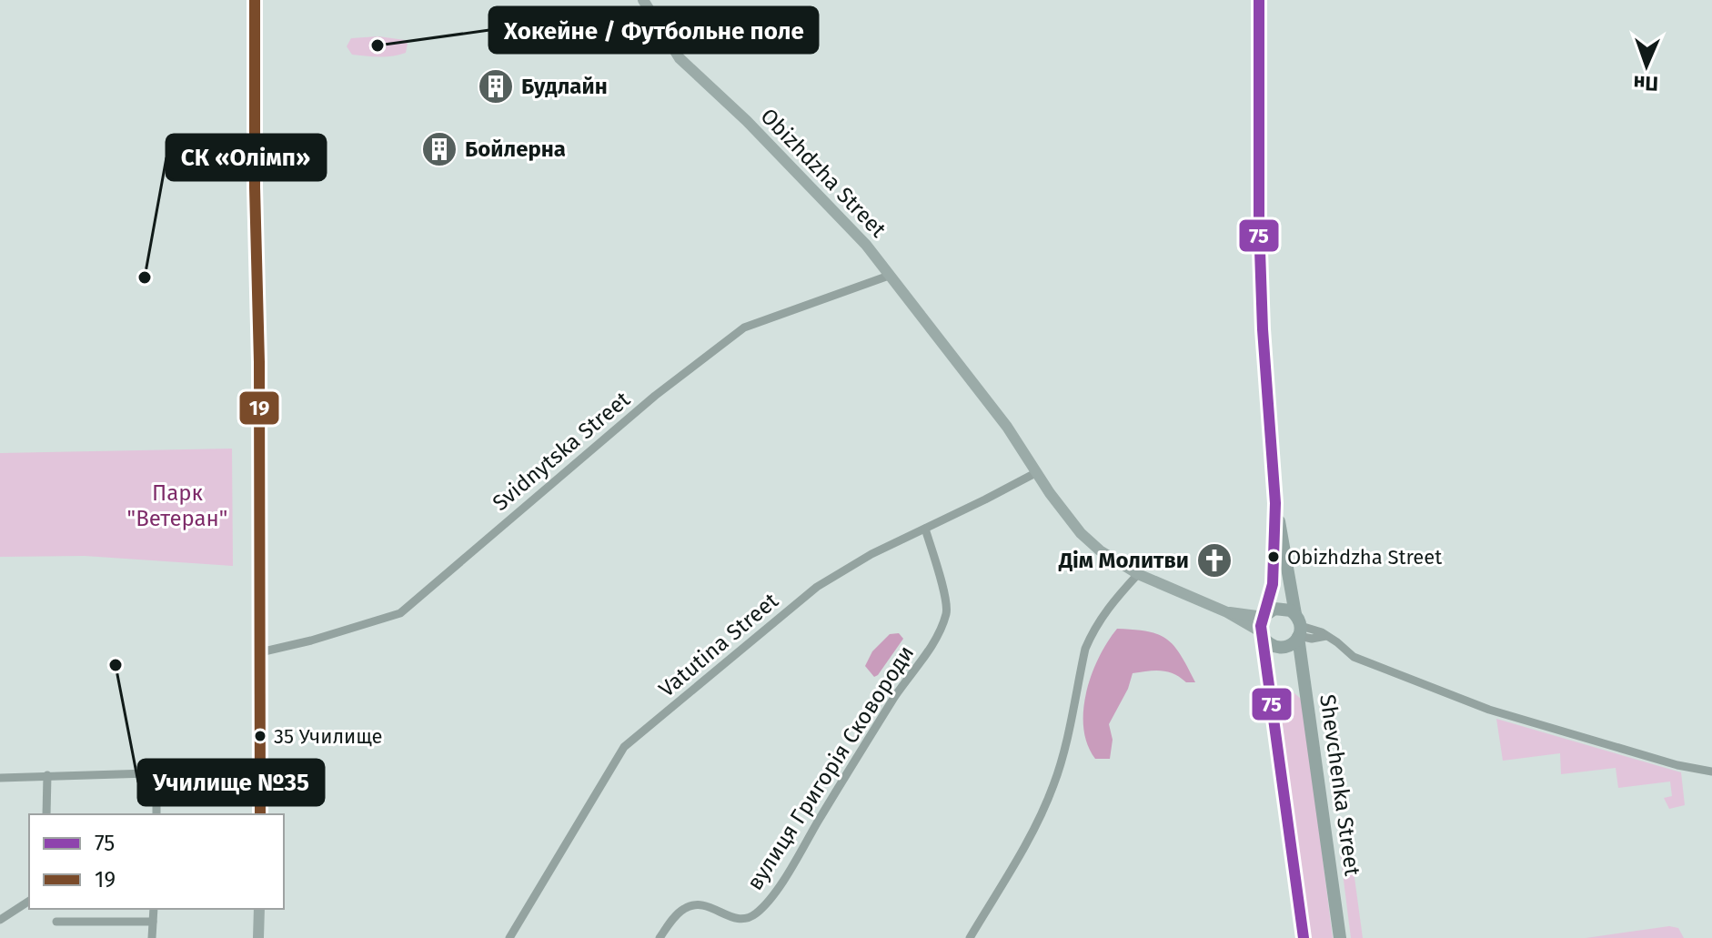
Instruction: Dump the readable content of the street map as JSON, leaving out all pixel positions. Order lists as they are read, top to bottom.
{
  "streets": {
    "main road": ["Shevchenka Street"],
    "street": [
      "Obizhdzha Street",
      "Svidnytska Street",
      "Vatutina Street",
      "вулиця Григорія Сковороди"
    ]
  },
  "crossings": [
    ["Obizhdzha Street", "Svidnytska Street"],
    ["Obizhdzha Street", "Vatutina Street"],
    ["Obizhdzha Street", "Shevchenka Street"],
    ["Vatutina Street", "вулиця Григорія Сковороди"]
  ],
  "parks": ["Парк \"Ветеран\""],
  "places": {
    "other": [
      "Хокейне / Футбольне поле",
      "СК «Олімп»",
      "Obizhdzha Street",
      "Училище №35",
      "35 Училище"
    ],
    "building": ["Будлайн", "Бойлерна"],
    "church": ["Дім Молитви"]
  },
  "lines": ["transit line 75", "transit line 19"],
  "legend": ["75", "19"],
  "north": "bottom"
}
